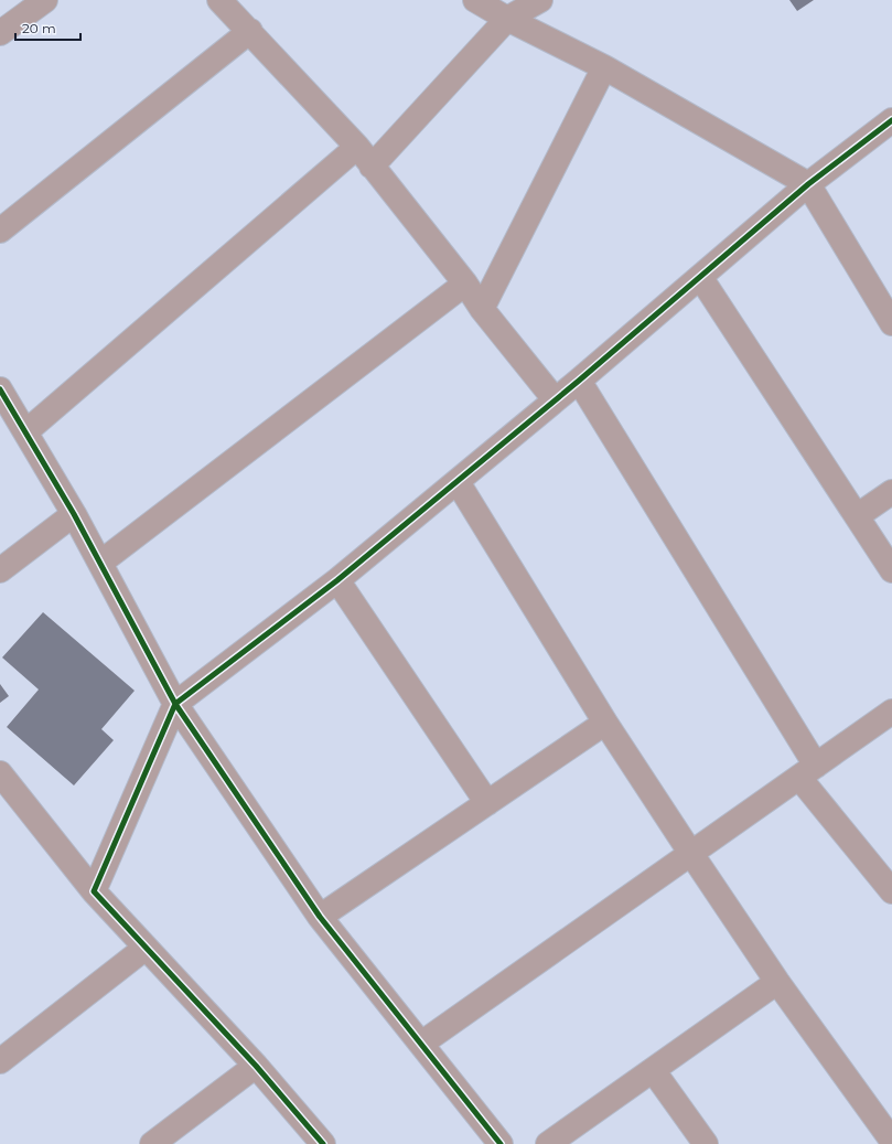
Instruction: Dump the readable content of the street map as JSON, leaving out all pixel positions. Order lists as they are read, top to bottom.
{
  "scale_bar": "20 m"
}
